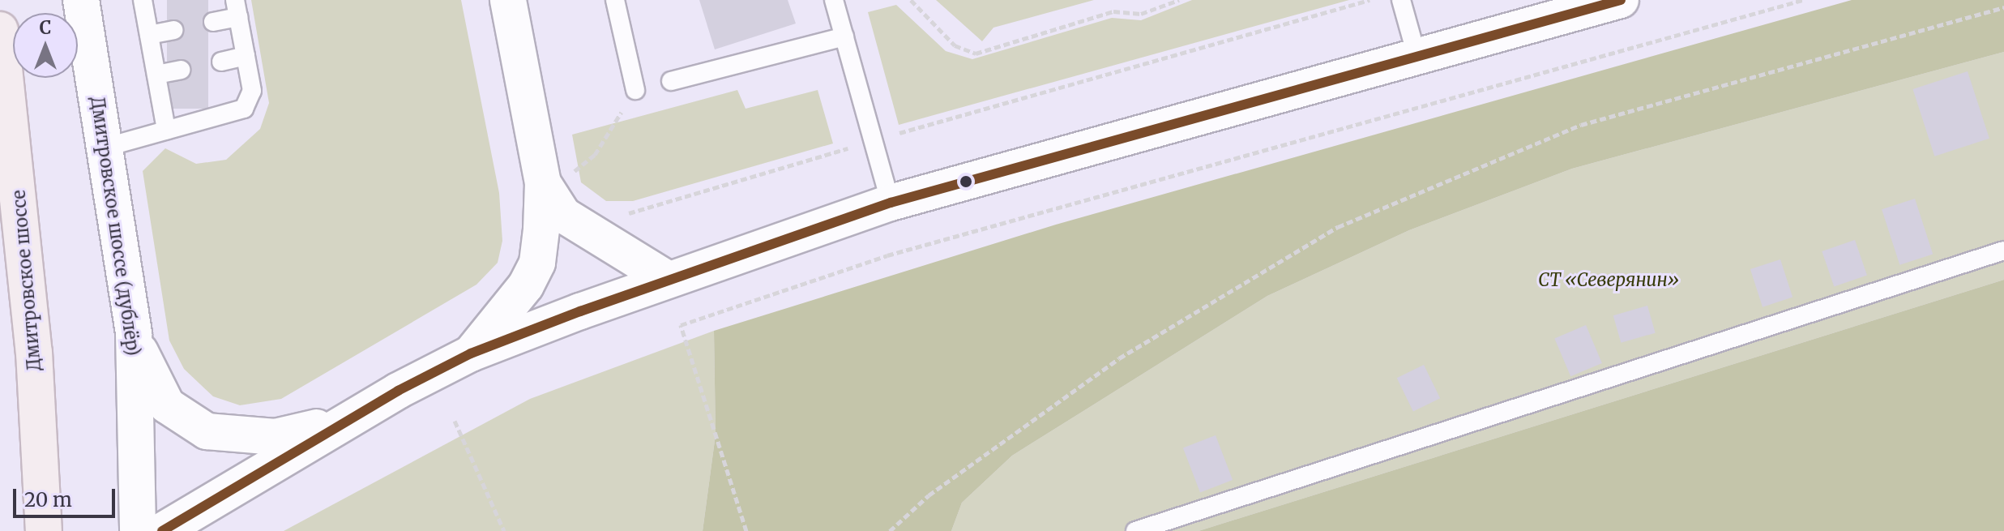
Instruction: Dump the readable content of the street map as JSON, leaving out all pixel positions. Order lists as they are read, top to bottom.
{
  "streets": {
    "highway": ["Дмитровское шоссе"],
    "street": ["Дмитровское шоссе (дублёр)"]
  },
  "parks": ["СТ «Северянин»"],
  "scale_bar": "20 m",
  "north": "top"
}
